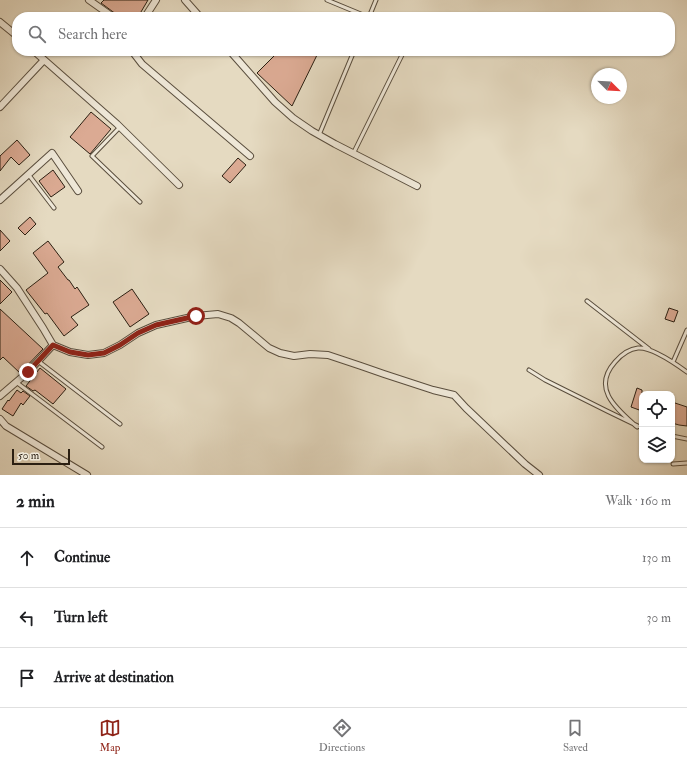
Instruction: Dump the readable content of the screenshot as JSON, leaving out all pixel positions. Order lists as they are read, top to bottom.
{
  "scale_bar": "50 m",
  "north": "bottom right",
  "page": {
    "search": "Search here",
    "scale": "50 m",
    "heading": ["2 min", "Walk · 160 m"],
    "list": [
      ["Continue", "130 m"],
      ["Turn left", "30 m"],
      "Arrive at destination"
    ],
    "nav": ["Map", "Directions", "Saved"]
  }
}
